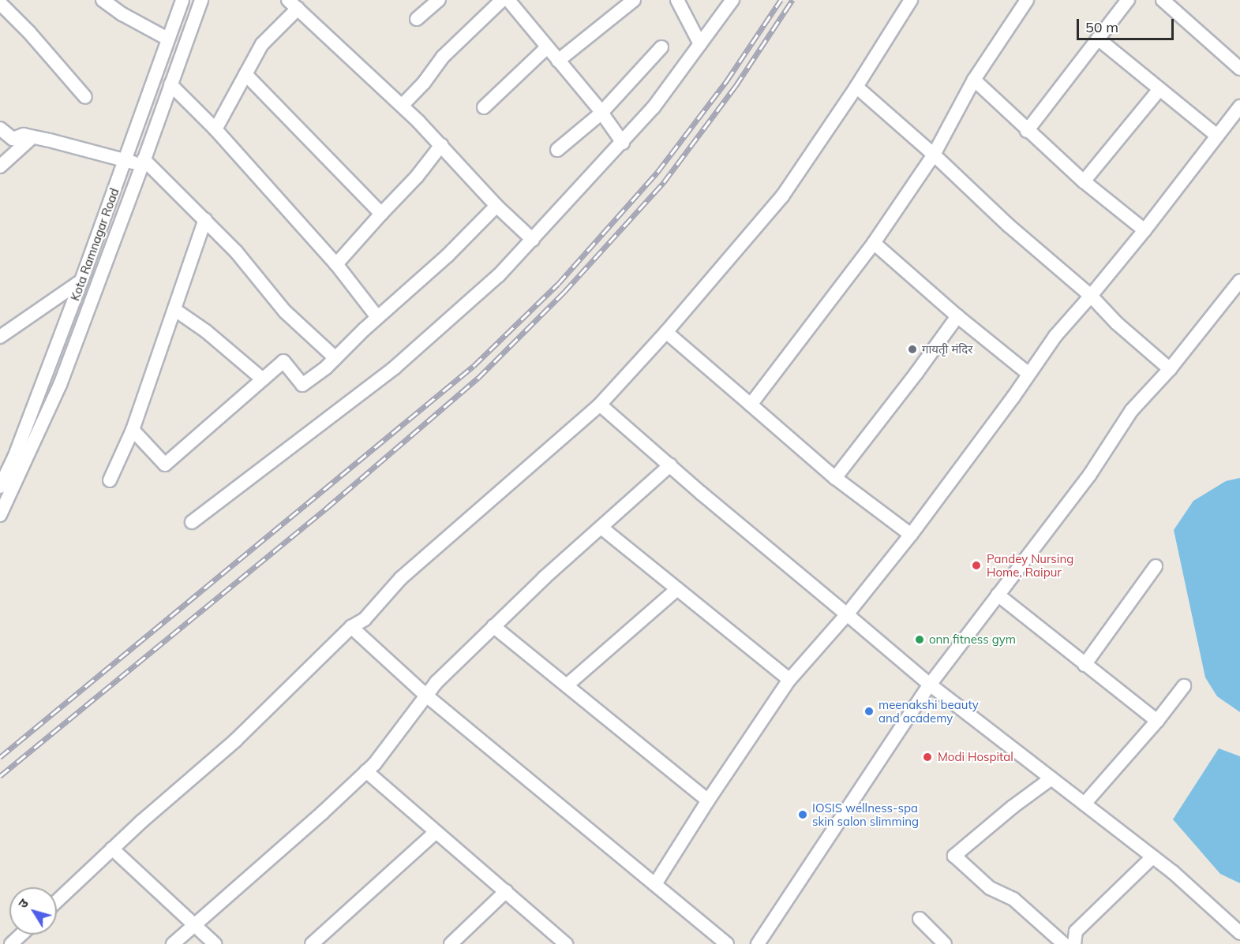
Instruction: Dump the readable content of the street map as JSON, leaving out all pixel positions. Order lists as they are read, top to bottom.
{
  "streets": {
    "street": ["Kota Ramnagar Road"]
  },
  "places": [
    "गायतृी मंदिर",
    "Pandey Nursing Home, Raipur",
    "onn fitness gym",
    "meenakshi beauty and academy",
    "Modi Hospital",
    "IOSIS wellness-spa skin salon slimming"
  ],
  "scale_bar": "50 m",
  "north": "top left"
}
